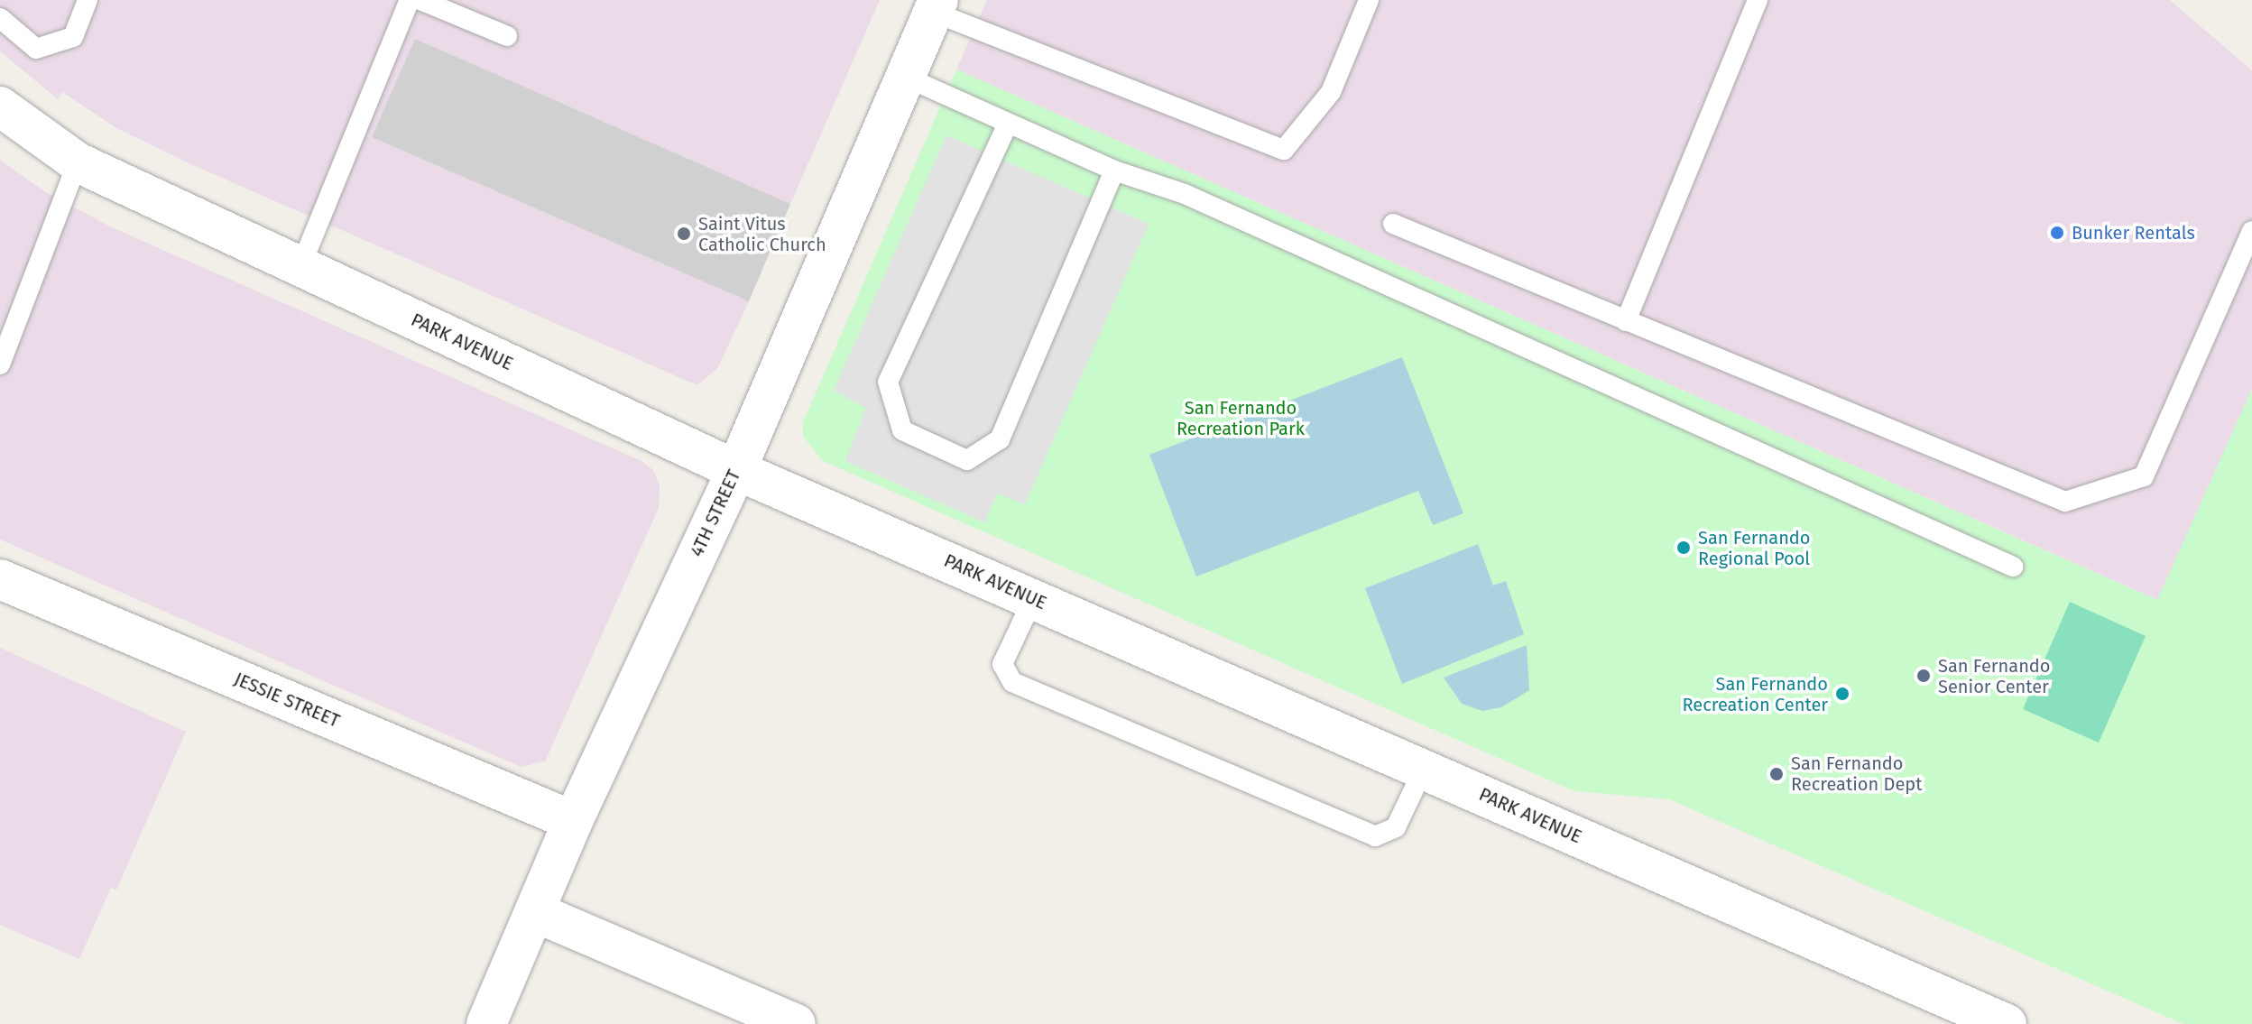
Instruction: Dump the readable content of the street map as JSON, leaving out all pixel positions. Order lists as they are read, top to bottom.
{
  "streets": {
    "street": ["PARK AVENUE", "4TH STREET", "JESSIE STREET"]
  },
  "crossings": [
    ["PARK AVENUE", "4TH STREET"],
    ["4TH STREET", "JESSIE STREET"]
  ],
  "parks": ["San Fernando Recreation Park"],
  "places": [
    "Bunker Rentals",
    "Saint Vitus Catholic Church",
    "San Fernando Regional Pool",
    "San Fernando Senior Center",
    "San Fernando Recreation Center",
    "San Fernando Recreation Dept"
  ]
}
